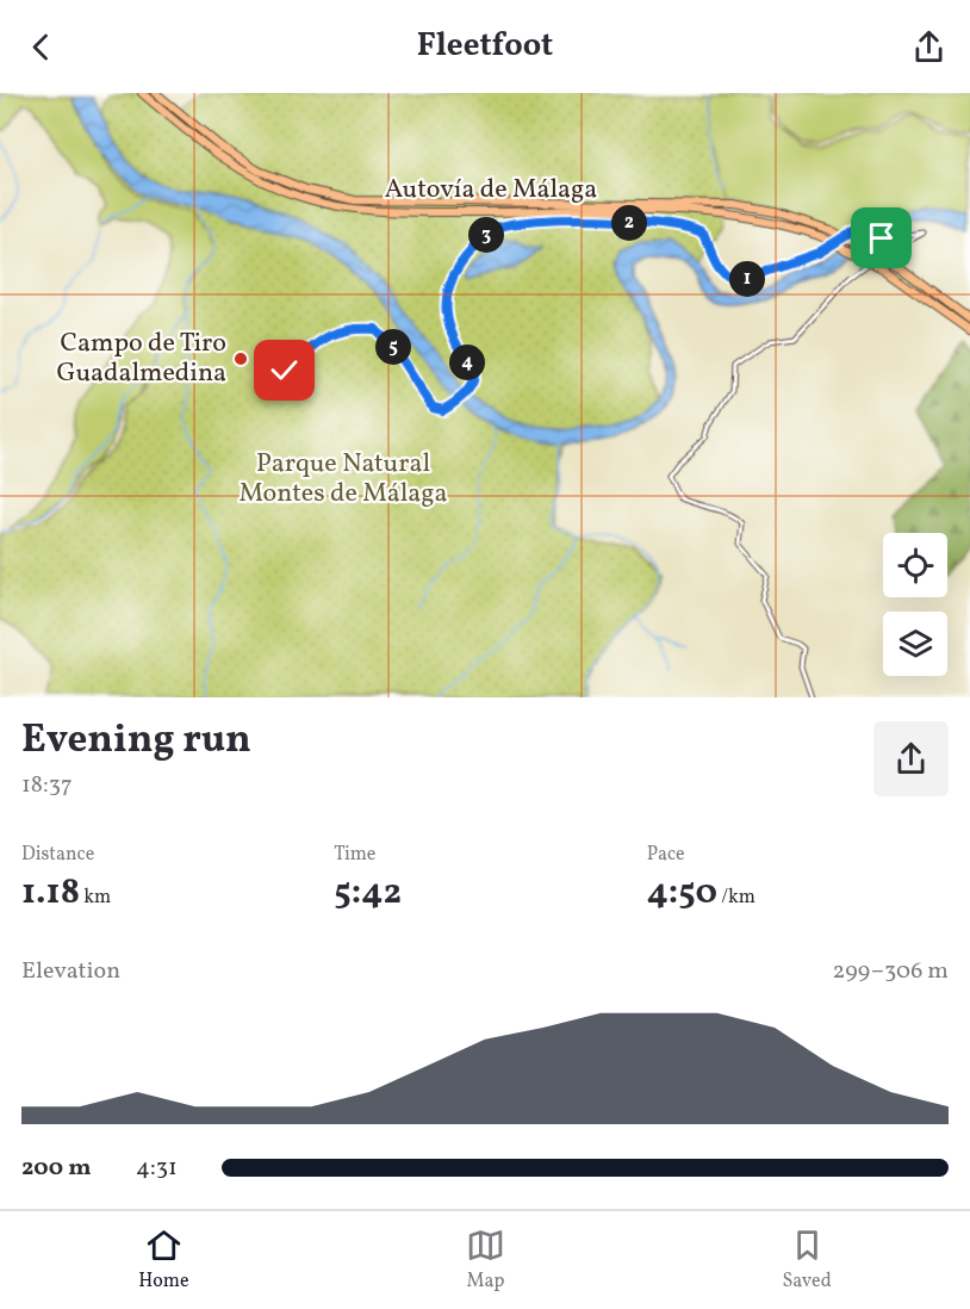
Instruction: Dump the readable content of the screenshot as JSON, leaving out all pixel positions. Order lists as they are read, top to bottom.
{
  "streets": {
    "highway": ["Autovía de Málaga"]
  },
  "parks": ["Parque Natural Montes de Málaga"],
  "places": ["Campo de Tiro Guadalmedina"],
  "page": {
    "header": "Fleetfoot",
    "pins": [
      "2",
      "3",
      "1",
      "5",
      "4"
    ],
    "heading": ["Evening run", "18:37"],
    "stats": [
      ["Distance", "1.18 km"],
      ["Time", "5:42"],
      ["Pace", "4:50 /km"]
    ],
    "chart": ["Elevation", "299–306 m"],
    "list": [
      {
        "name": "200 m",
        "note": "4:31"
      }
    ],
    "tabs": ["Home", "Map", "Saved"]
  }
}
